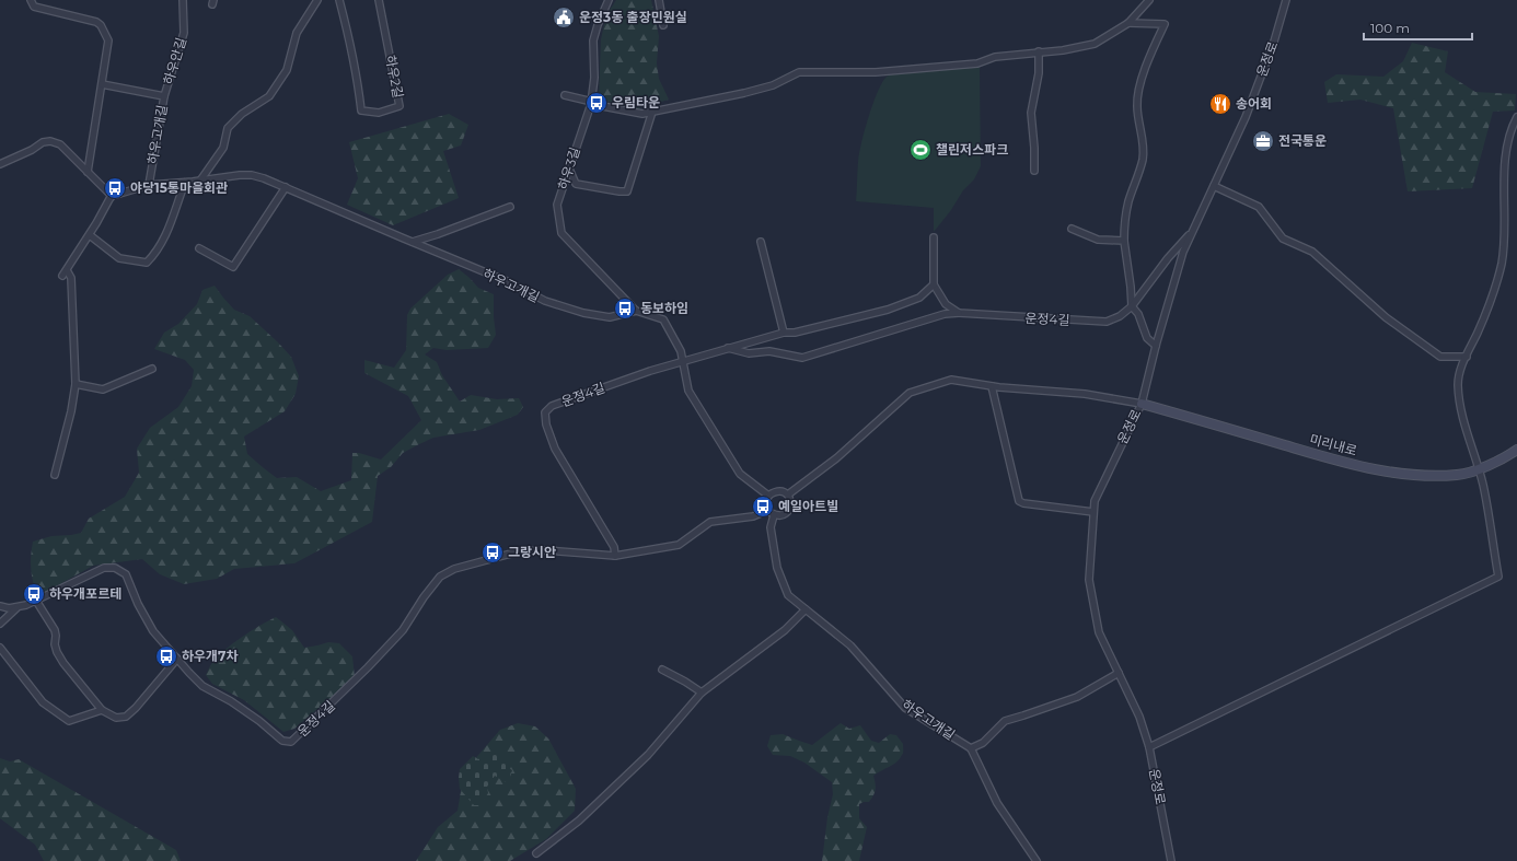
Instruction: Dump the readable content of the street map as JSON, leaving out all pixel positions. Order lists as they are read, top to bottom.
{
  "streets": {
    "street": [
      "운정로",
      "하우안길",
      "하우2길",
      "하우고개길",
      "하우3길",
      "운정4길",
      "미리내로"
    ]
  },
  "crossings": [
    ["운정로", "운정4길"],
    ["운정로", "미리내로"],
    ["하우안길", "하우고개길"],
    ["하우고개길", "하우3길"],
    ["하우고개길", "운정4길"]
  ],
  "places": {
    "public building": ["운정3동 출장민원실"],
    "bus stop": [
      "우림타운",
      "야당15통마을회관",
      "동보하임",
      "예일아트빌",
      "그랑시안",
      "하우개포르테",
      "하우개7차"
    ],
    "restaurant": ["송어회"],
    "office": ["전국통운"],
    "sports": ["챌린저스파크"]
  },
  "scale_bar": "100 m"
}
